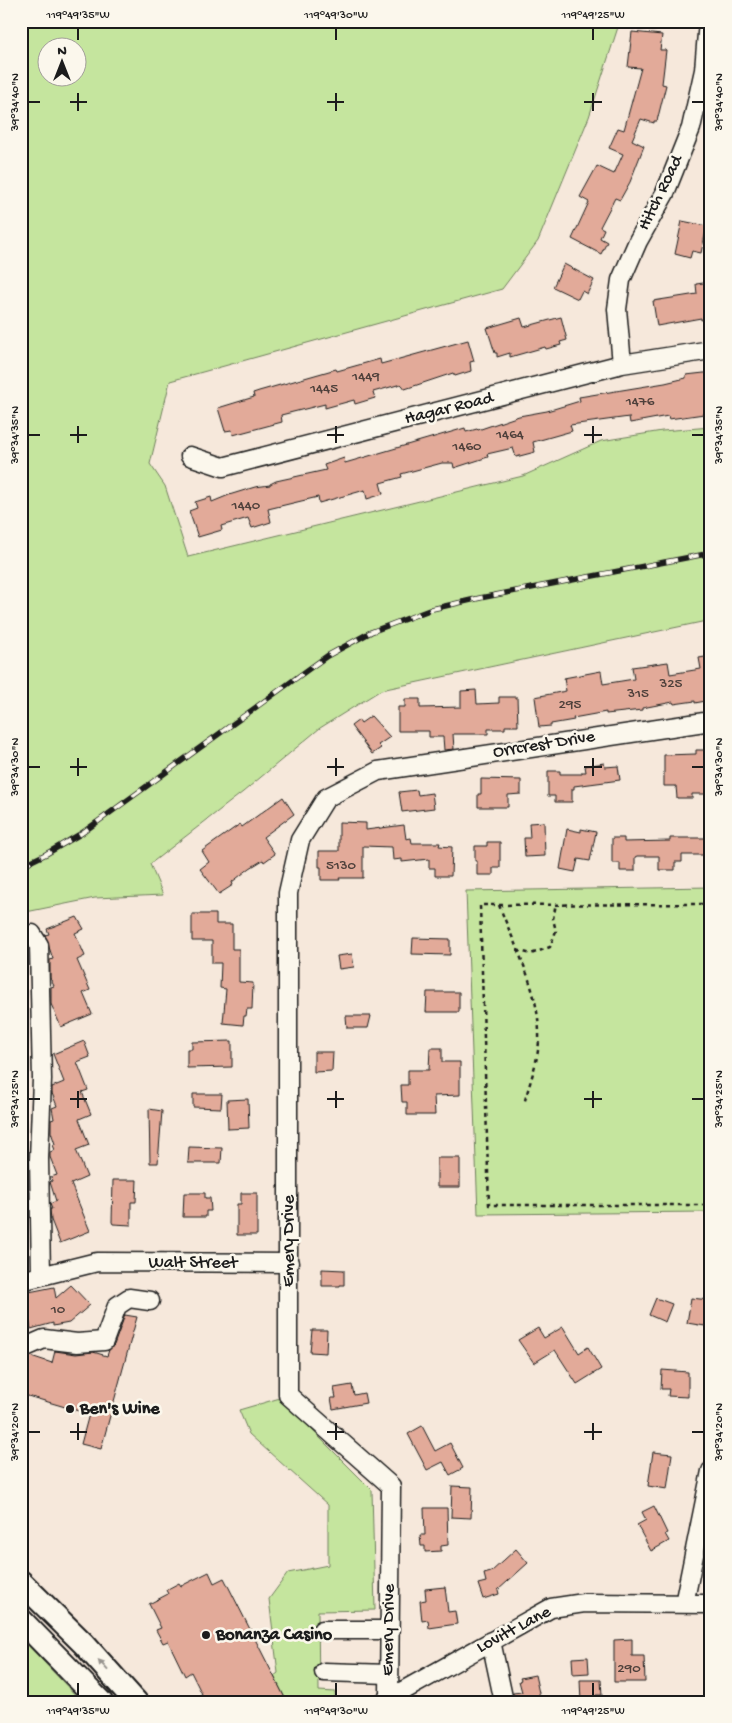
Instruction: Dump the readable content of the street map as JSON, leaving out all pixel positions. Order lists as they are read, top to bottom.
{
  "streets": {
    "street": [
      "Hitch Road",
      "Hagar Road",
      "Orrcrest Drive",
      "Emery Drive",
      "Walt Street",
      "Lovitt Lane"
    ]
  },
  "crossings": [
    ["Hitch Road", "Hagar Road"],
    ["Orrcrest Drive", "Emery Drive"],
    ["Emery Drive", "Walt Street"],
    ["Emery Drive", "Lovitt Lane"]
  ],
  "places": ["Ben's Wine", "Bonanza Casino"],
  "house_numbers": [
    "1449",
    "1445",
    "1476",
    "1464",
    "1460",
    "1440",
    "325",
    "315",
    "295",
    "5130",
    "10",
    "290"
  ],
  "north": "top",
  "coordinates": [
    "119°49'35\"W",
    "119°49'30\"W",
    "119°49'25\"W",
    "39°34'40\"N",
    "39°34'35\"N",
    "39°34'30\"N",
    "39°34'25\"N",
    "39°34'20\"N"
  ]
}
